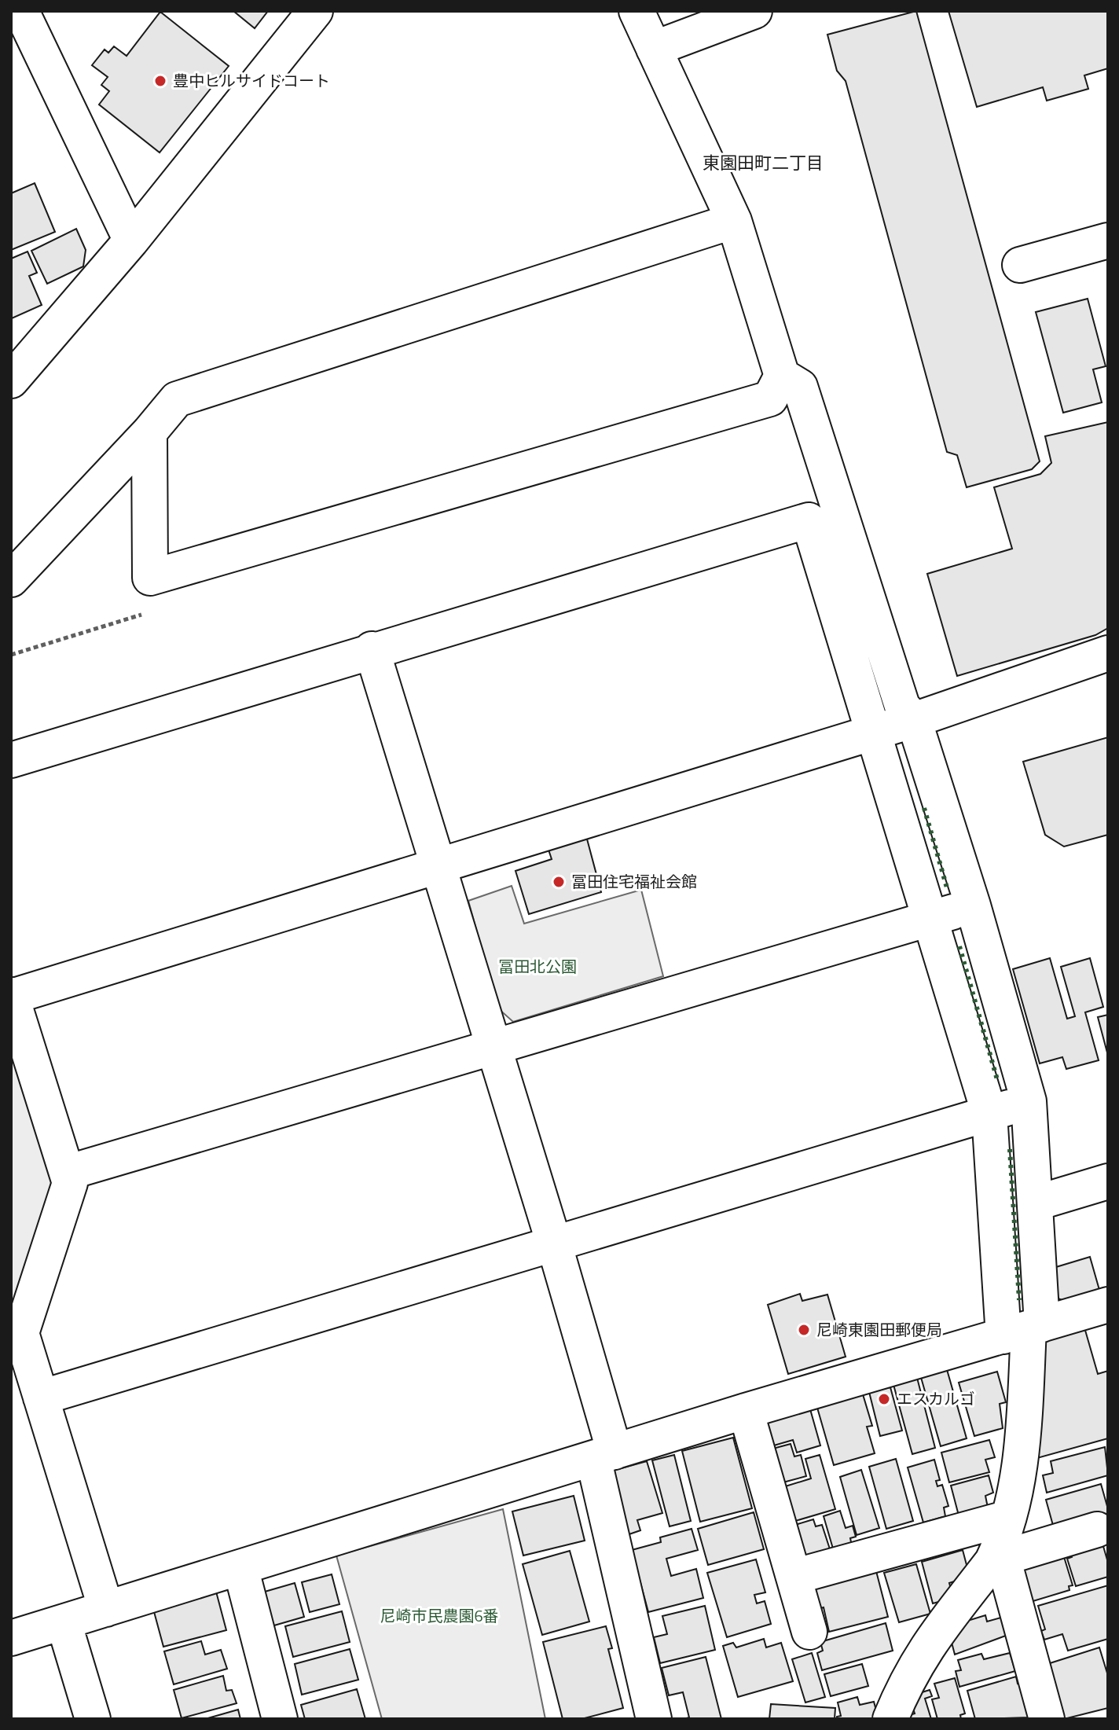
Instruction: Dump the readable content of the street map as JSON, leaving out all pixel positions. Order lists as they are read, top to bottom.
{
  "districts": ["東園田町二丁目"],
  "parks": ["冨田北公園", "尼崎市民農園6番"],
  "places": [
    "豊中ヒルサイドコート",
    "冨田住宅福祉会館",
    "尼崎東園田郵便局",
    "エスカルゴ"
  ]
}
